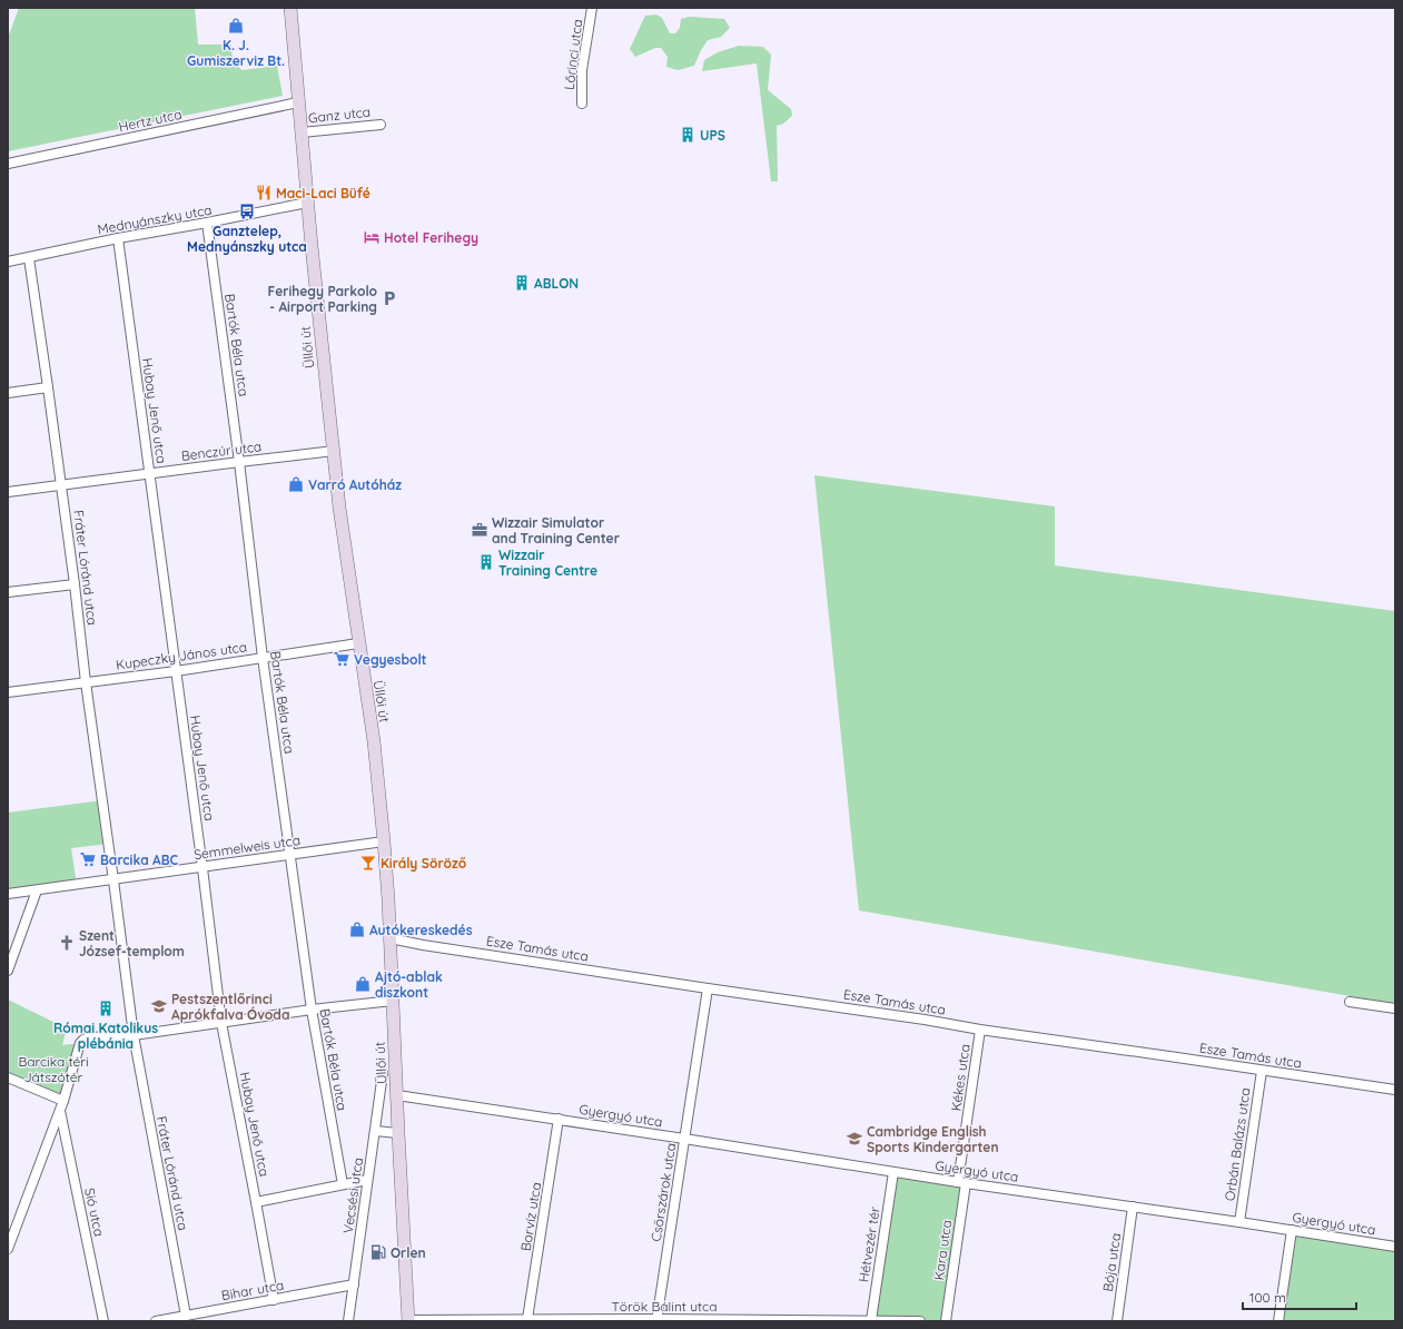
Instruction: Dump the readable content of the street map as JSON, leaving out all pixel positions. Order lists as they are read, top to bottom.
{
  "streets": {
    "main road": ["Üllői út"],
    "street": [
      "Lőrinci utca",
      "Ganz utca",
      "Hertz utca",
      "Mednyánszky utca",
      "Bartók Béla utca",
      "Hubay Jenő utca",
      "Benczúr utca",
      "Fráter Lóránd utca",
      "Kupeczky János utca",
      "Semmelweis utca",
      "Esze Tamás utca",
      "Kékes utca",
      "Gyergyó utca",
      "Orbán Balázs utca",
      "Csörszárok utca",
      "Vecsési utca",
      "Sió utca",
      "Borvíz utca",
      "Hétvezér tér",
      "Kara utca",
      "Bója utca",
      "Bihar utca",
      "Török Bálint utca"
    ]
  },
  "crossings": [
    ["Ganz utca", "Üllői út"],
    ["Hertz utca", "Üllői út"],
    ["Mednyánszky utca", "Bartók Béla utca"],
    ["Mednyánszky utca", "Üllői út"],
    ["Mednyánszky utca", "Hubay Jenő utca"],
    ["Mednyánszky utca", "Fráter Lóránd utca"],
    ["Bartók Béla utca", "Benczúr utca"],
    ["Bartók Béla utca", "Kupeczky János utca"],
    ["Bartók Béla utca", "Semmelweis utca"],
    ["Üllői út", "Benczúr utca"],
    ["Üllői út", "Kupeczky János utca"],
    ["Üllői út", "Semmelweis utca"],
    ["Üllői út", "Esze Tamás utca"],
    ["Üllői út", "Gyergyó utca"],
    ["Üllői út", "Török Bálint utca"],
    ["Hubay Jenő utca", "Benczúr utca"],
    ["Hubay Jenő utca", "Kupeczky János utca"],
    ["Hubay Jenő utca", "Semmelweis utca"],
    ["Hubay Jenő utca", "Bihar utca"],
    ["Benczúr utca", "Fráter Lóránd utca"],
    ["Fráter Lóránd utca", "Kupeczky János utca"],
    ["Fráter Lóránd utca", "Semmelweis utca"],
    ["Fráter Lóránd utca", "Bihar utca"],
    ["Esze Tamás utca", "Kékes utca"],
    ["Esze Tamás utca", "Orbán Balázs utca"],
    ["Esze Tamás utca", "Csörszárok utca"],
    ["Kékes utca", "Gyergyó utca"],
    ["Kékes utca", "Kara utca"],
    ["Gyergyó utca", "Orbán Balázs utca"],
    ["Gyergyó utca", "Csörszárok utca"],
    ["Gyergyó utca", "Borvíz utca"],
    ["Gyergyó utca", "Hétvezér tér"],
    ["Gyergyó utca", "Kara utca"],
    ["Gyergyó utca", "Bója utca"],
    ["Csörszárok utca", "Török Bálint utca"],
    ["Vecsési utca", "Bihar utca"],
    ["Borvíz utca", "Török Bálint utca"],
    ["Hétvezér tér", "Török Bálint utca"]
  ],
  "parks": ["Barcika téri Játszótér"],
  "places": {
    "shop": [
      "K. J. Gumiszerviz Bt.",
      "Varró Autóház",
      "Autókereskedés",
      "Ajtó-ablak diszkont"
    ],
    "building": [
      "UPS",
      "ABLON",
      "Wizzair Training Centre",
      "Római Katolikus plébánia"
    ],
    "restaurant": ["Maci-Laci Büfé"],
    "bus stop": ["Ganztelep, Mednyánszky utca"],
    "hotel": ["Hotel Ferihegy"],
    "parking": ["Ferihegy Parkolo - Airport Parking"],
    "office": ["Wizzair Simulator and Training Center"],
    "supermarket": ["Vegyesbolt", "Barcika ABC"],
    "bar": ["Király Söröző"],
    "church": ["Szent József-templom"],
    "school or university": ["Pestszentlőrinci Aprókfalva Óvoda", "Cambridge English Sports Kindergarten"],
    "fuel station": ["Orlen"]
  },
  "scale_bar": "100 m"
}
